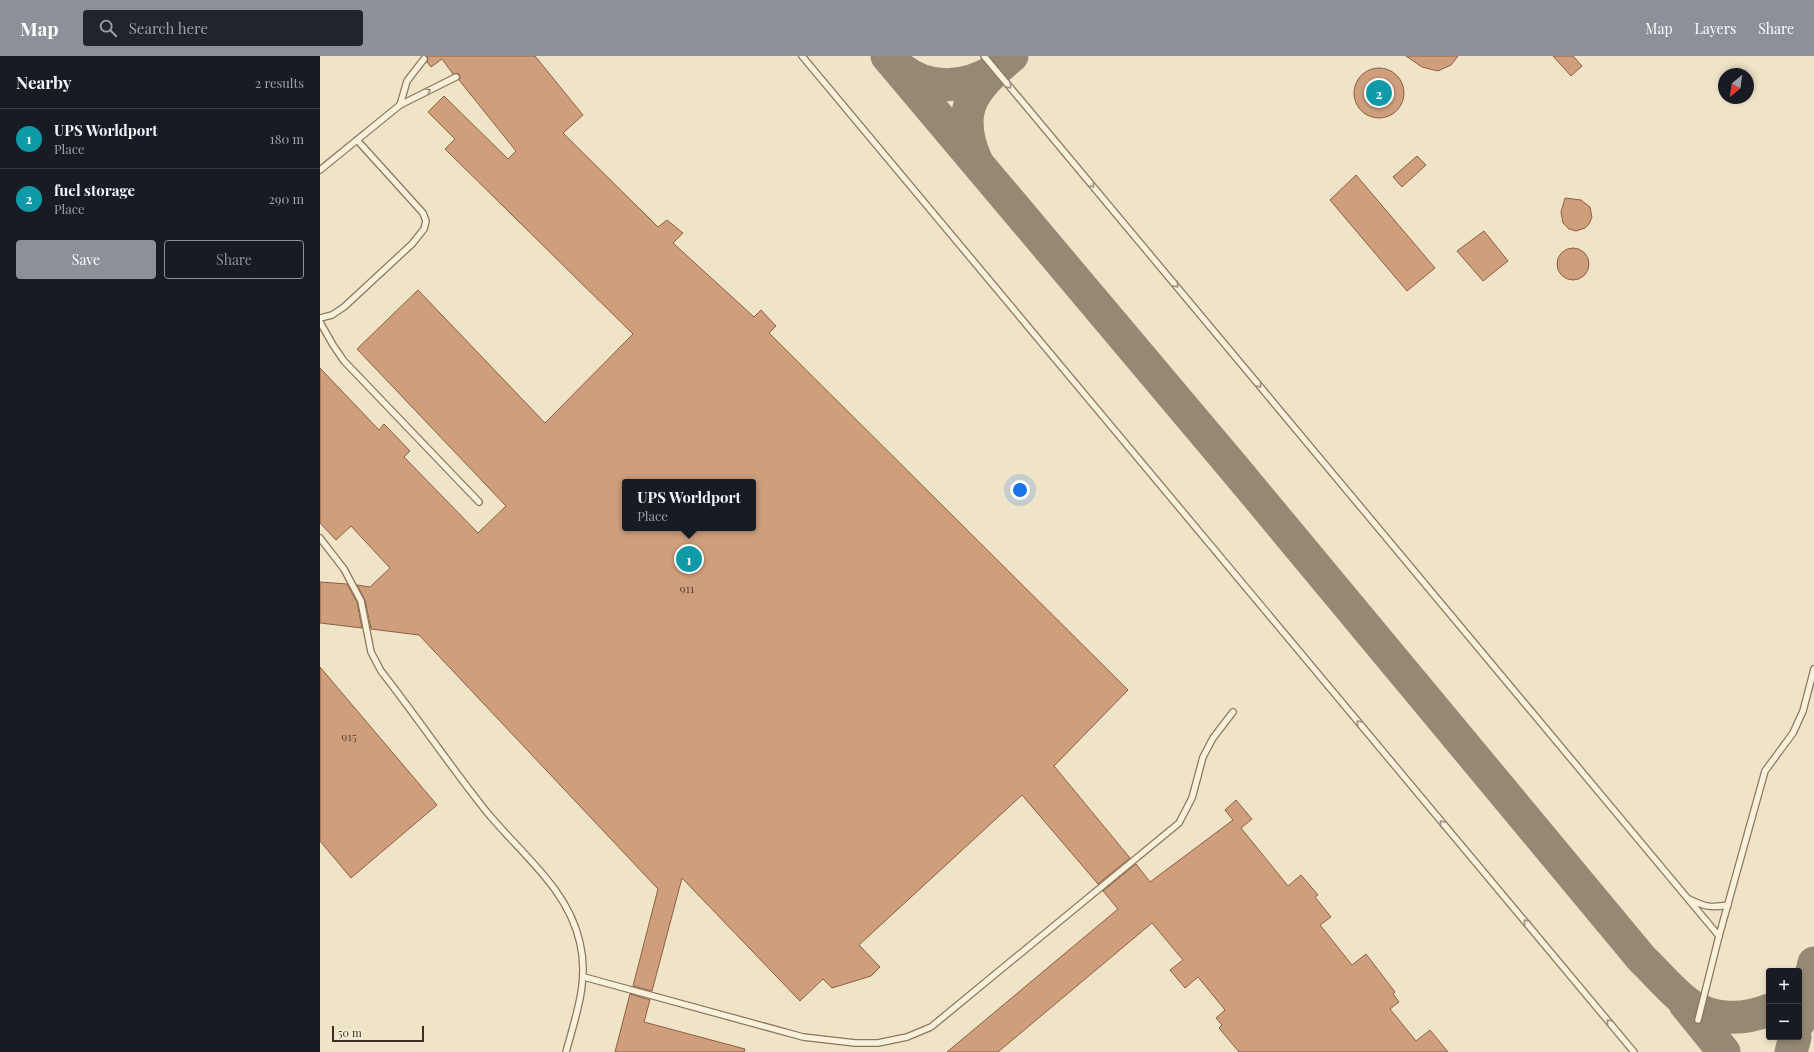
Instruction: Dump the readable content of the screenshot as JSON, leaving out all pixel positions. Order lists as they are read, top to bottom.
{
  "house_numbers": ["911", "915"],
  "scale_bar": "50 m",
  "north": "bottom left",
  "page": {
    "header": "Map",
    "search": "Search here",
    "nav": ["Map", "Layers", "Share"],
    "heading": ["Nearby", "2 results"],
    "pins": ["2", "1"],
    "list": [
      {
        "mark": "1",
        "name": "UPS Worldport",
        "note": "Place",
        "value": "180 m"
      },
      {
        "mark": "2",
        "name": "fuel storage",
        "note": "Place",
        "value": "290 m"
      }
    ],
    "buttons": ["Save", "Share"],
    "popup": ["UPS Worldport", "Place"],
    "map_buttons": ["+", "−"],
    "scale": "50 m"
  }
}
